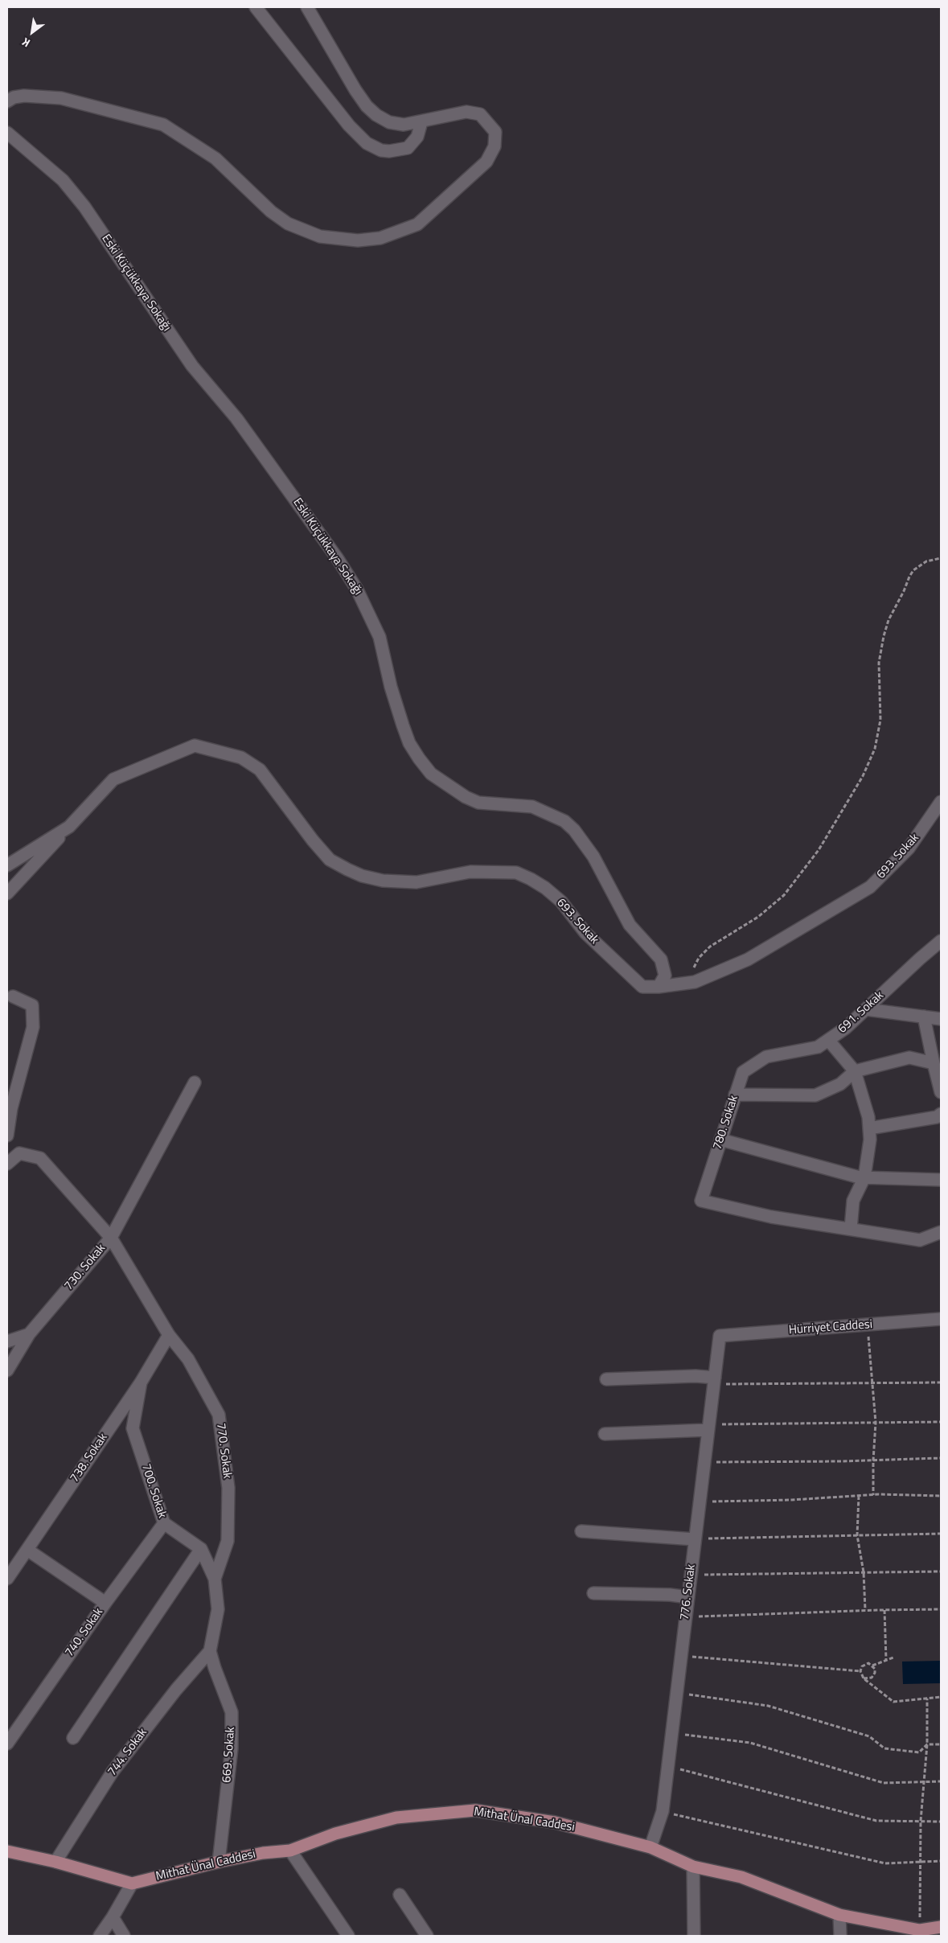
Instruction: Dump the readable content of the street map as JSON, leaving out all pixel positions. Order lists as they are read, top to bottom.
{
  "streets": {
    "main road": ["Mithat Ünal Caddesi"],
    "street": [
      "Eski Küçükkaya Sokağı",
      "693. Sokak",
      "691. Sokak",
      "780. Sokak",
      "730. Sokak",
      "Hürriyet Caddesi",
      "770. Sokak",
      "738. Sokak",
      "700. Sokak",
      "776. Sokak",
      "740. Sokak",
      "744. Sokak",
      "669. Sokak"
    ]
  },
  "crossings": [
    ["Eski Küçükkaya Sokağı", "693. Sokak"],
    ["691. Sokak", "780. Sokak"],
    ["730. Sokak", "770. Sokak"],
    ["730. Sokak", "738. Sokak"],
    ["Hürriyet Caddesi", "776. Sokak"],
    ["770. Sokak", "738. Sokak"],
    ["738. Sokak", "700. Sokak"],
    ["700. Sokak", "740. Sokak"],
    ["776. Sokak", "Mithat Ünal Caddesi"],
    ["744. Sokak", "669. Sokak"],
    ["744. Sokak", "Mithat Ünal Caddesi"],
    ["669. Sokak", "Mithat Ünal Caddesi"]
  ],
  "north": "bottom left"
}
